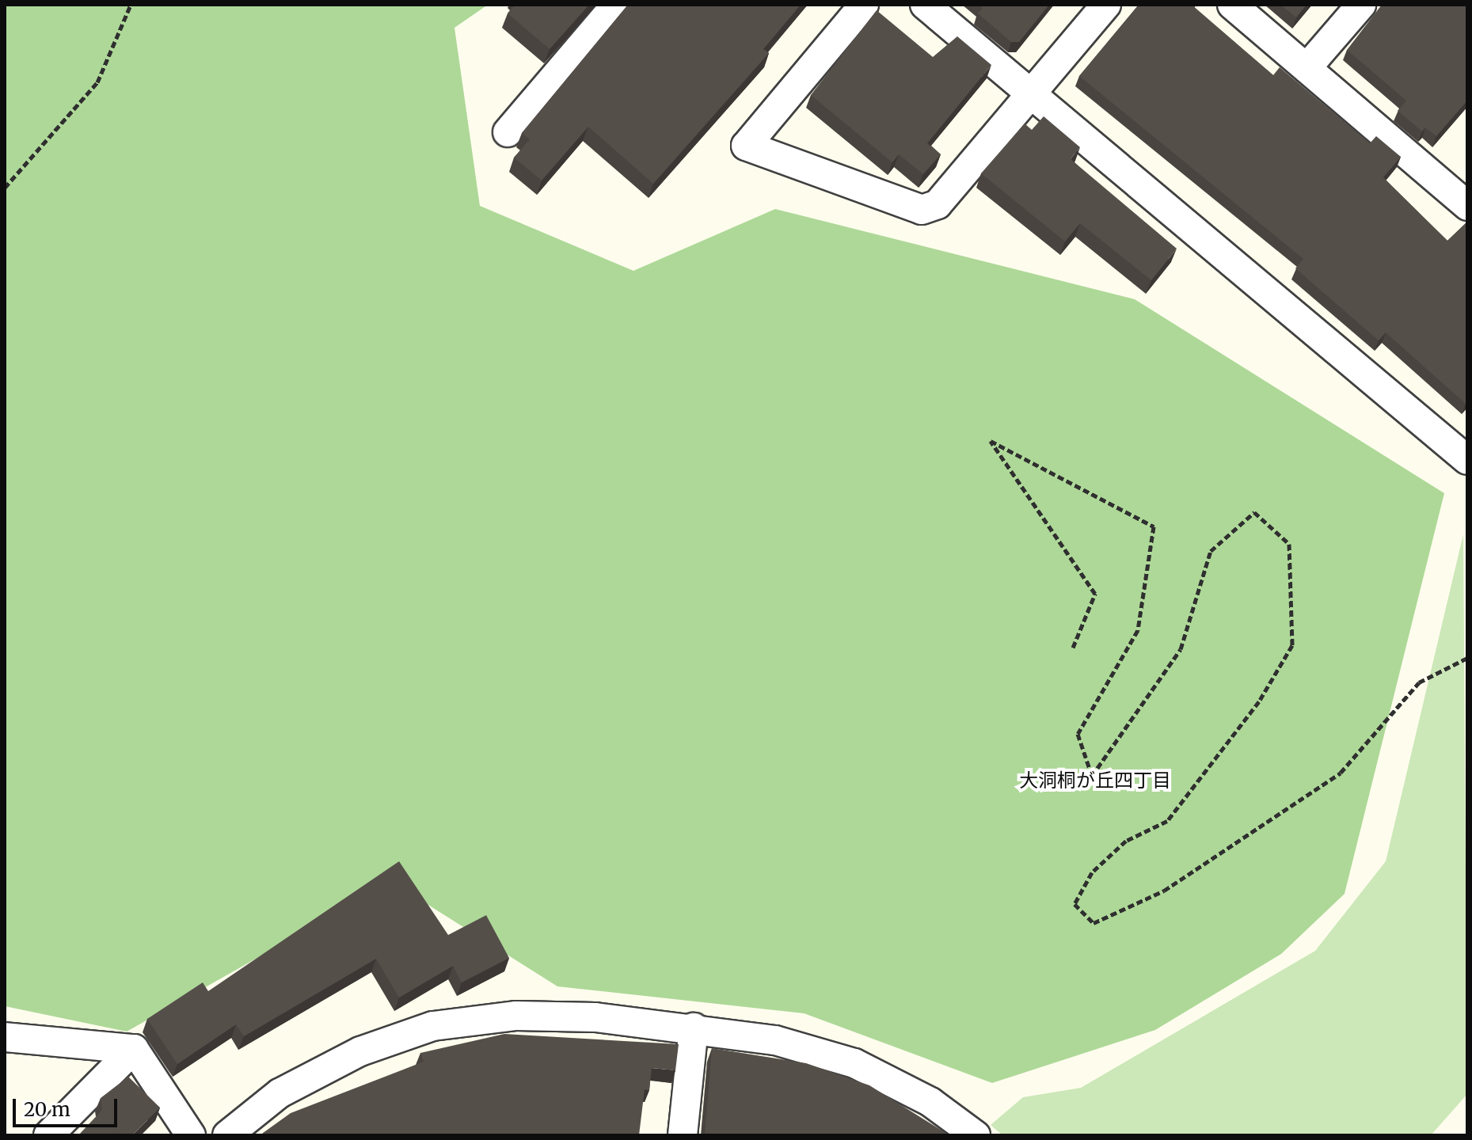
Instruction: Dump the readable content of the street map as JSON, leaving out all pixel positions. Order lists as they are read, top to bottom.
{
  "districts": ["大洞桐が丘四丁目"],
  "scale_bar": "20 m"
}
